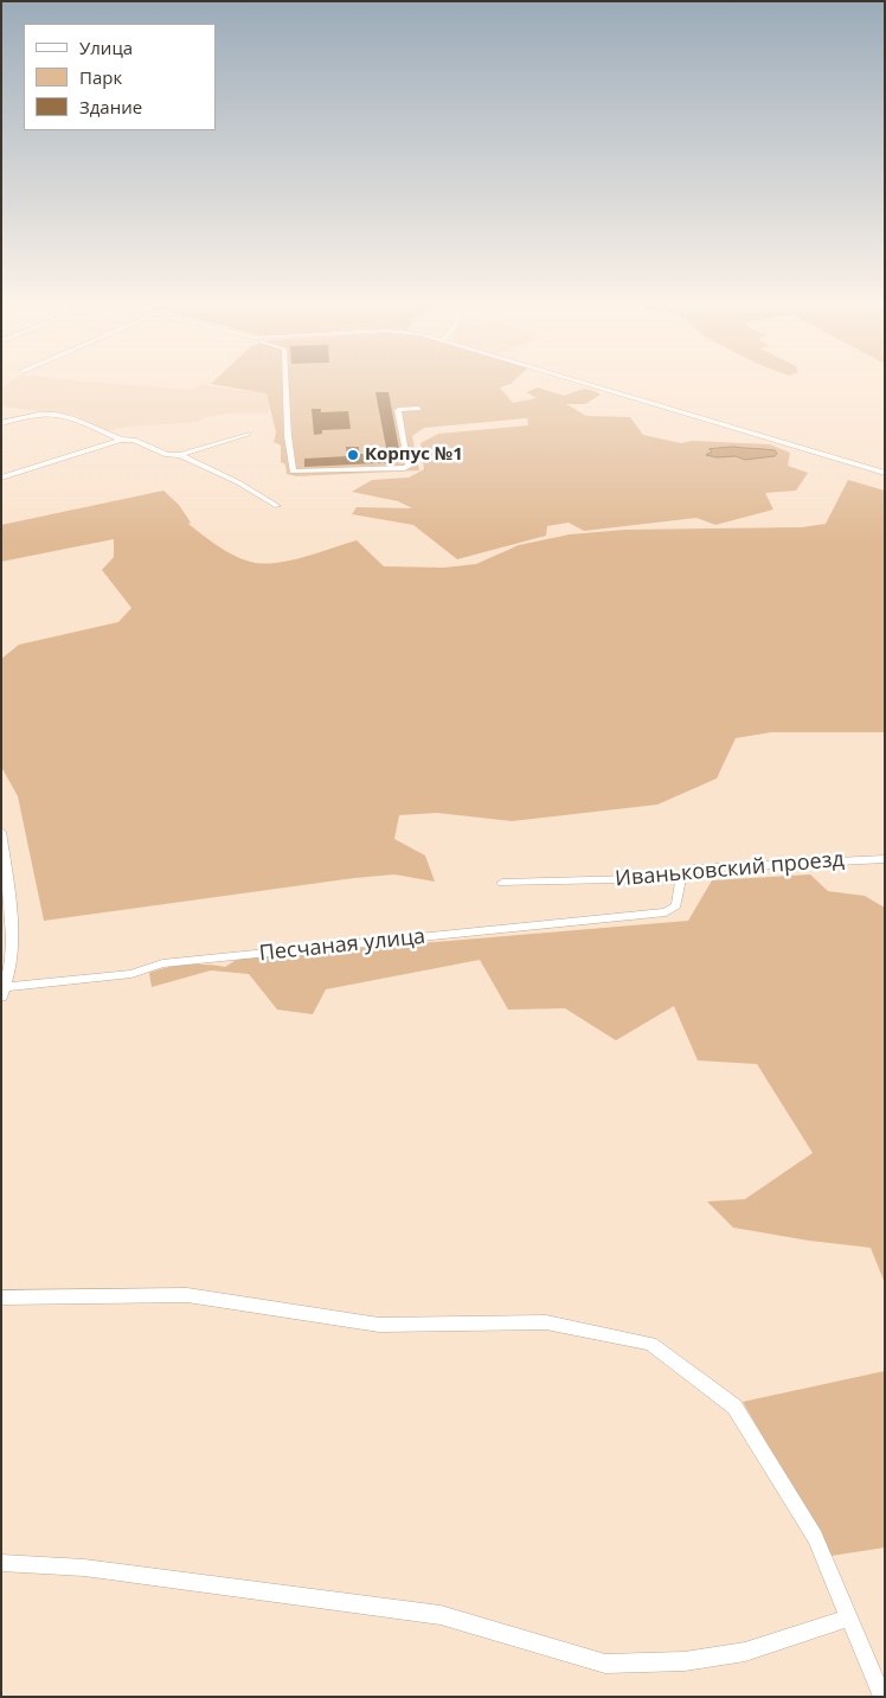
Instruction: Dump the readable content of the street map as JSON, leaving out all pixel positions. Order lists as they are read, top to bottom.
{
  "streets": {
    "street": ["Иваньковский проезд", "Песчаная улица"]
  },
  "crossings": [
    ["Иваньковский проезд", "Песчаная улица"]
  ],
  "places": ["Корпус №1"],
  "legend": ["Улица", "Парк", "Здание"]
}
